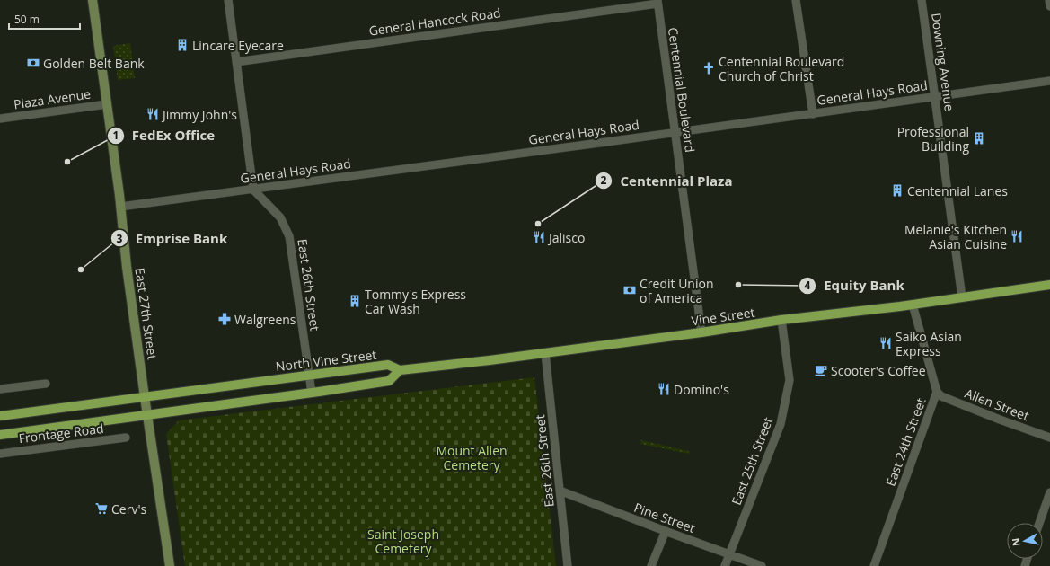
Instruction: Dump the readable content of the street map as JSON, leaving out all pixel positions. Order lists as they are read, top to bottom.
{
  "streets": {
    "main road": ["East 27th Street", "Vine Street", "North Vine Street"],
    "street": [
      "General Hancock Road",
      "Downing Avenue",
      "Centennial Boulevard",
      "General Hays Road",
      "Plaza Avenue",
      "East 26th Street",
      "Allen Street",
      "Frontage Road",
      "East 24th Street",
      "East 25th Street",
      "Pine Street"
    ]
  },
  "crossings": [
    ["General Hancock Road", "Centennial Boulevard"],
    ["Downing Avenue", "General Hays Road"],
    ["Downing Avenue", "Vine Street"],
    ["Centennial Boulevard", "General Hays Road"],
    ["Centennial Boulevard", "Vine Street"],
    ["General Hays Road", "East 26th Street"],
    ["General Hays Road", "East 27th Street"],
    ["Plaza Avenue", "East 27th Street"],
    ["East 26th Street", "Vine Street"],
    ["East 26th Street", "North Vine Street"],
    ["East 26th Street", "Pine Street"],
    ["East 27th Street", "North Vine Street"],
    ["Vine Street", "North Vine Street"],
    ["Vine Street", "East 24th Street"],
    ["Vine Street", "East 25th Street"],
    ["Allen Street", "East 24th Street"],
    ["East 25th Street", "Pine Street"]
  ],
  "parks": ["Mount Allen Cemetery", "Saint Joseph Cemetery"],
  "places": {
    "building": [
      "Lincare Eyecare",
      "Professional Building",
      "Centennial Lanes",
      "Tommy's Express Car Wash"
    ],
    "bank": ["Golden Belt Bank", "Credit Union of America"],
    "church": ["Centennial Boulevard Church of Christ"],
    "restaurant": [
      "Jimmy John's",
      "Melanie's Kitchen Asian Cuisine",
      "Jalisco",
      "Saiko Asian Express",
      "Domino's"
    ],
    "other": [
      "FedEx Office",
      "Centennial Plaza",
      "Emprise Bank",
      "Equity Bank"
    ],
    "pharmacy": ["Walgreens"],
    "cafe": ["Scooter's Coffee"],
    "supermarket": ["Cerv's"]
  },
  "scale_bar": "50 m",
  "north": "left"
}
